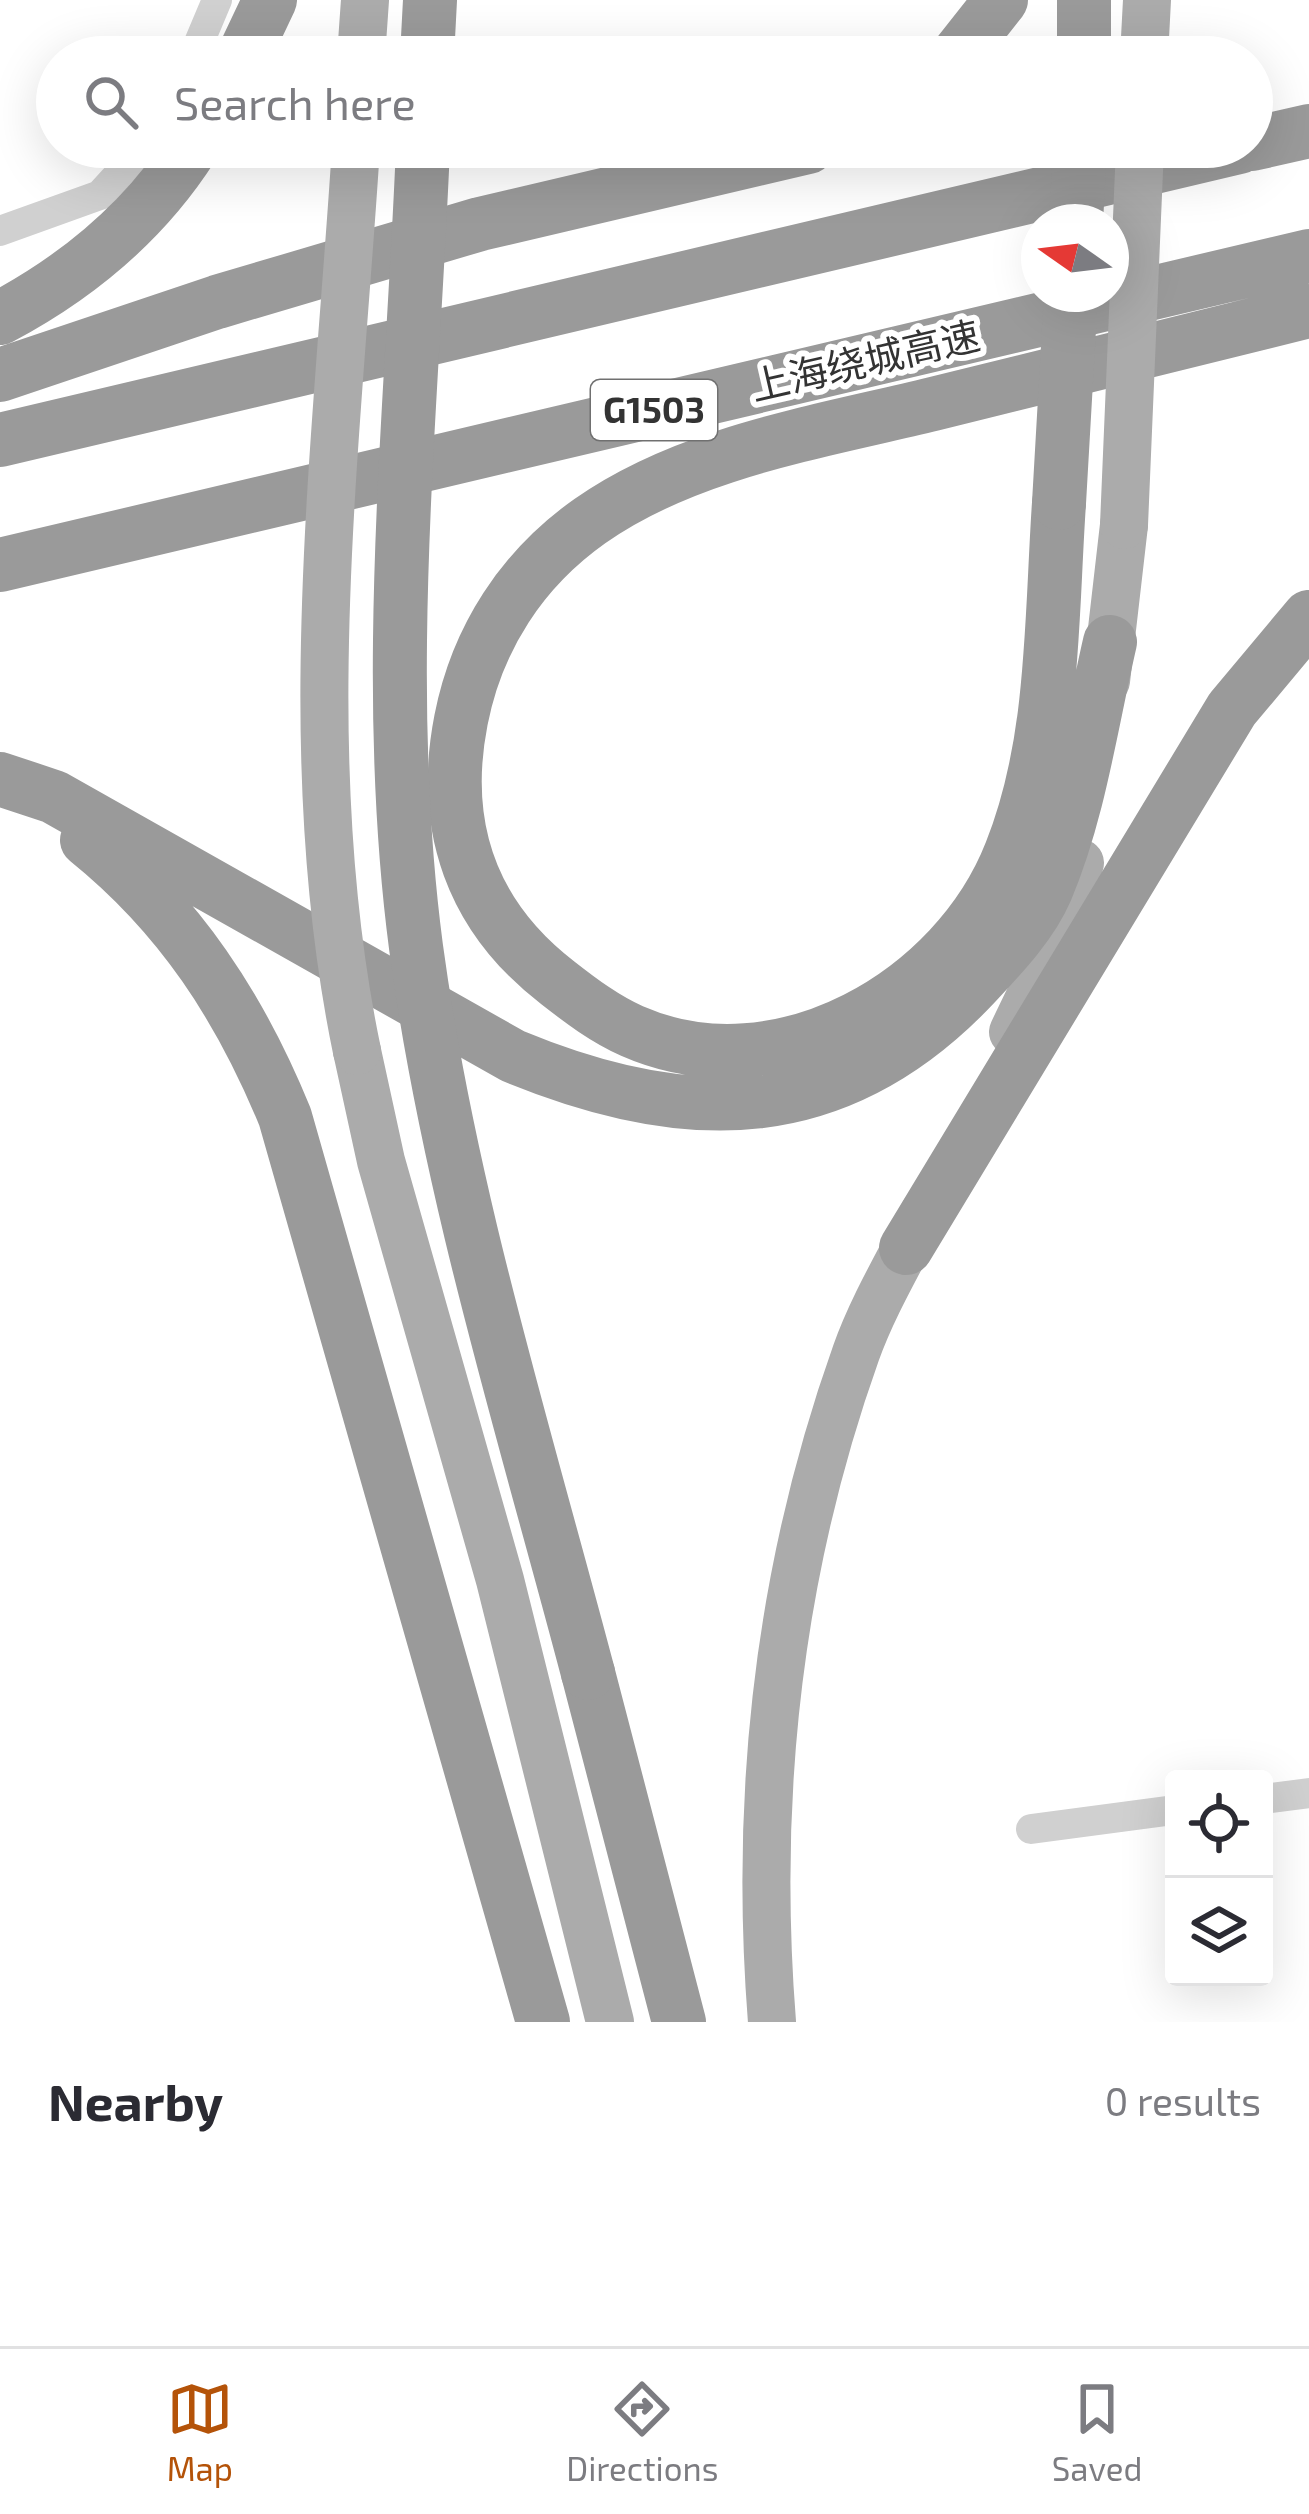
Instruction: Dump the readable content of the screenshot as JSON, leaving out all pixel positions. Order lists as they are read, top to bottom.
{
  "streets": {
    "highway": ["上海绕城高速", "G1503"]
  },
  "north": "left",
  "page": {
    "search": "Search here",
    "heading": ["Nearby", "0 results"],
    "nav": ["Map", "Directions", "Saved"]
  }
}
